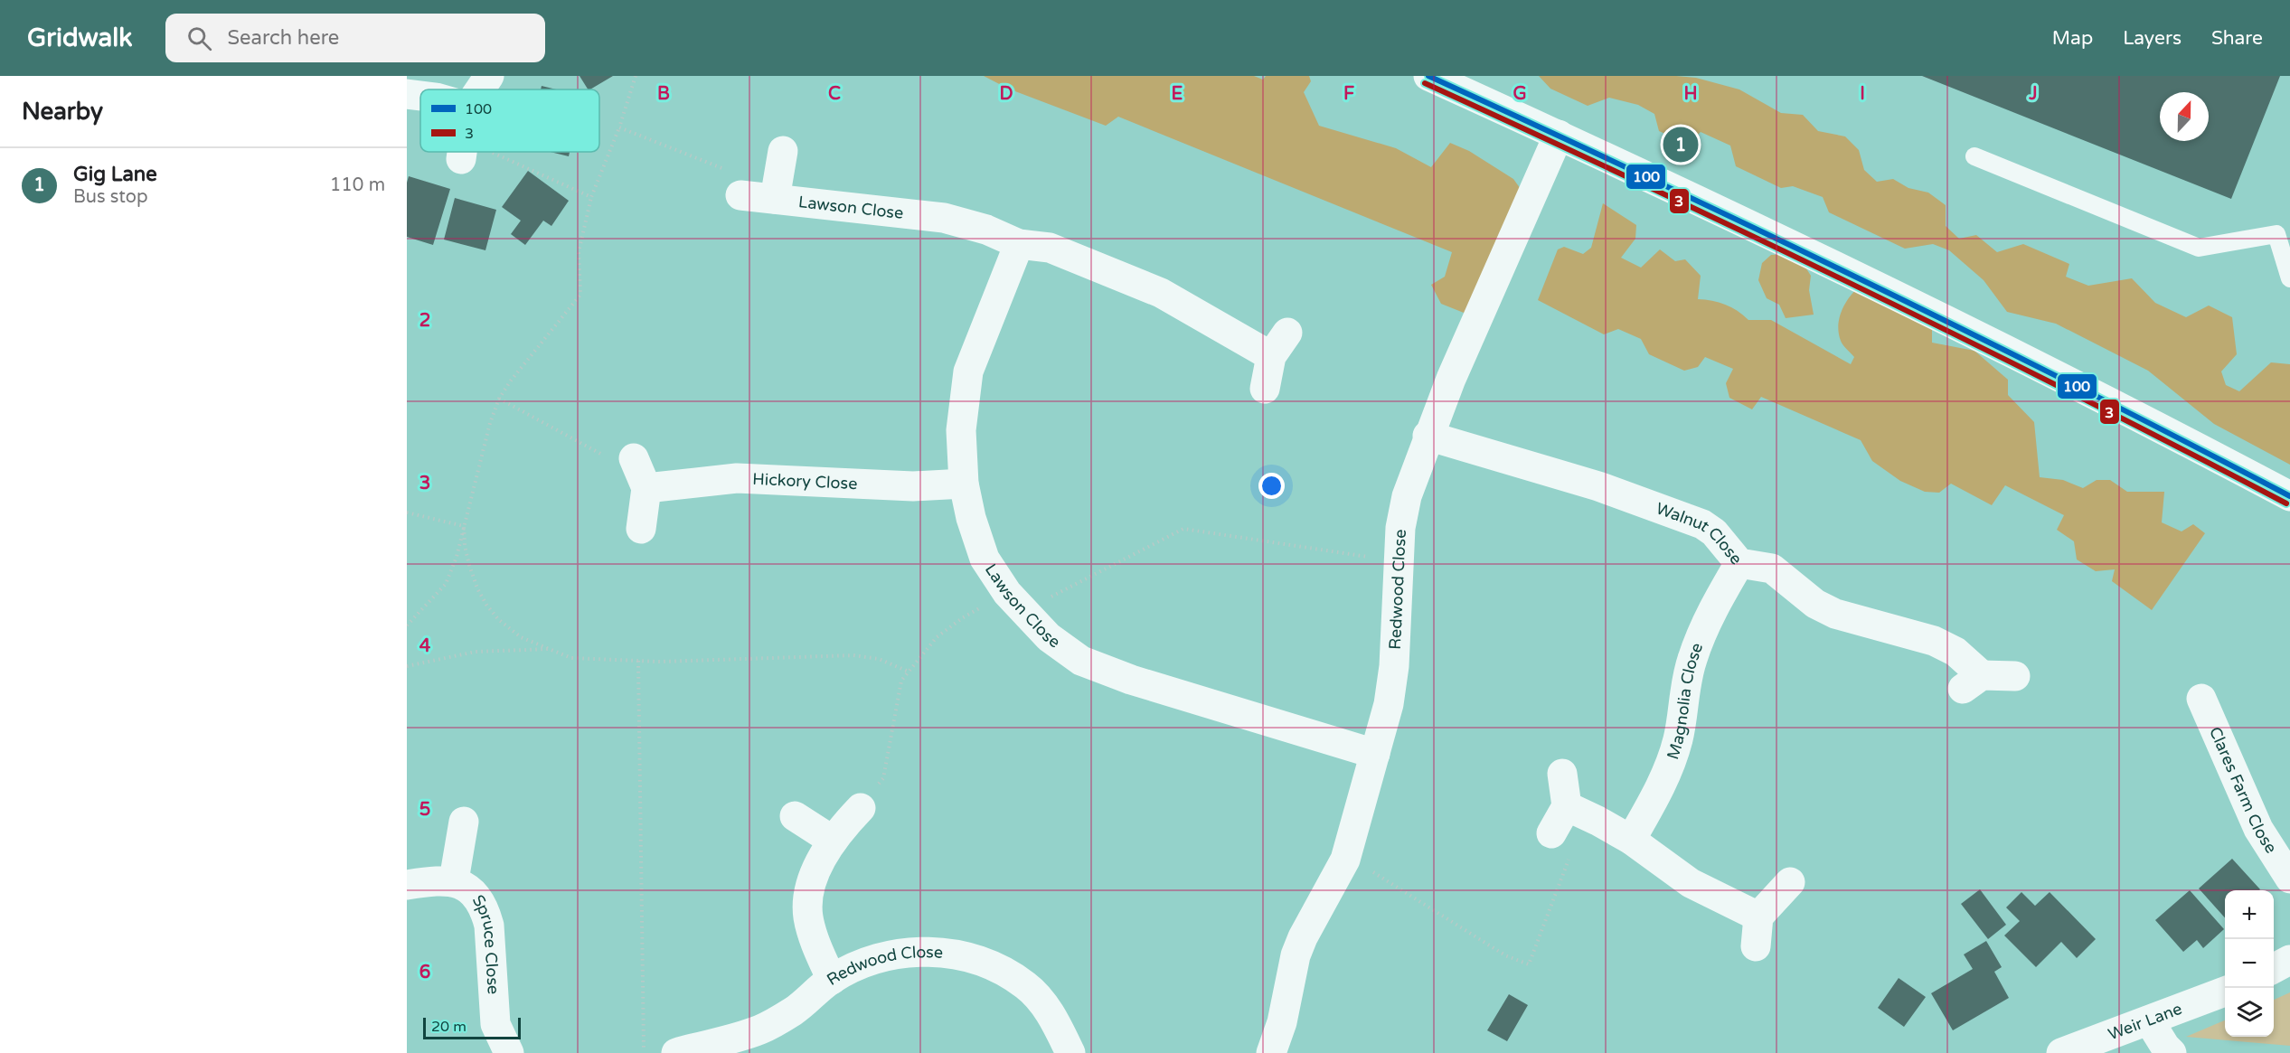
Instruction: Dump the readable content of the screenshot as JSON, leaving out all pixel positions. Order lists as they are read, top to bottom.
{
  "streets": {
    "street": [
      "Lawson Close",
      "Hickory Close",
      "Walnut Close",
      "Redwood Close",
      "Magnolia Close",
      "Clares Farm Close",
      "Spruce Close",
      "Weir Lane"
    ]
  },
  "crossings": [
    ["Lawson Close", "Hickory Close"],
    ["Lawson Close", "Redwood Close"],
    ["Walnut Close", "Redwood Close"],
    ["Walnut Close", "Magnolia Close"]
  ],
  "lines": ["transit line 100", "transit line 3"],
  "legend": ["100", "3"],
  "scale_bar": "20 m",
  "north": "top",
  "page": {
    "header": "Gridwalk",
    "search": "Search here",
    "nav": ["Map", "Layers", "Share"],
    "heading": "Nearby",
    "pins": "1",
    "list": [
      {
        "mark": "1",
        "name": "Gig Lane",
        "note": "Bus stop",
        "value": "110 m"
      }
    ],
    "map_buttons": ["+", "−"],
    "scale": "20 m"
  },
  "grid": {
    "columns": [
      "B",
      "C",
      "D",
      "E",
      "F",
      "G",
      "H",
      "I",
      "J"
    ],
    "rows": [
      "2",
      "3",
      "4",
      "5",
      "6"
    ]
  }
}
